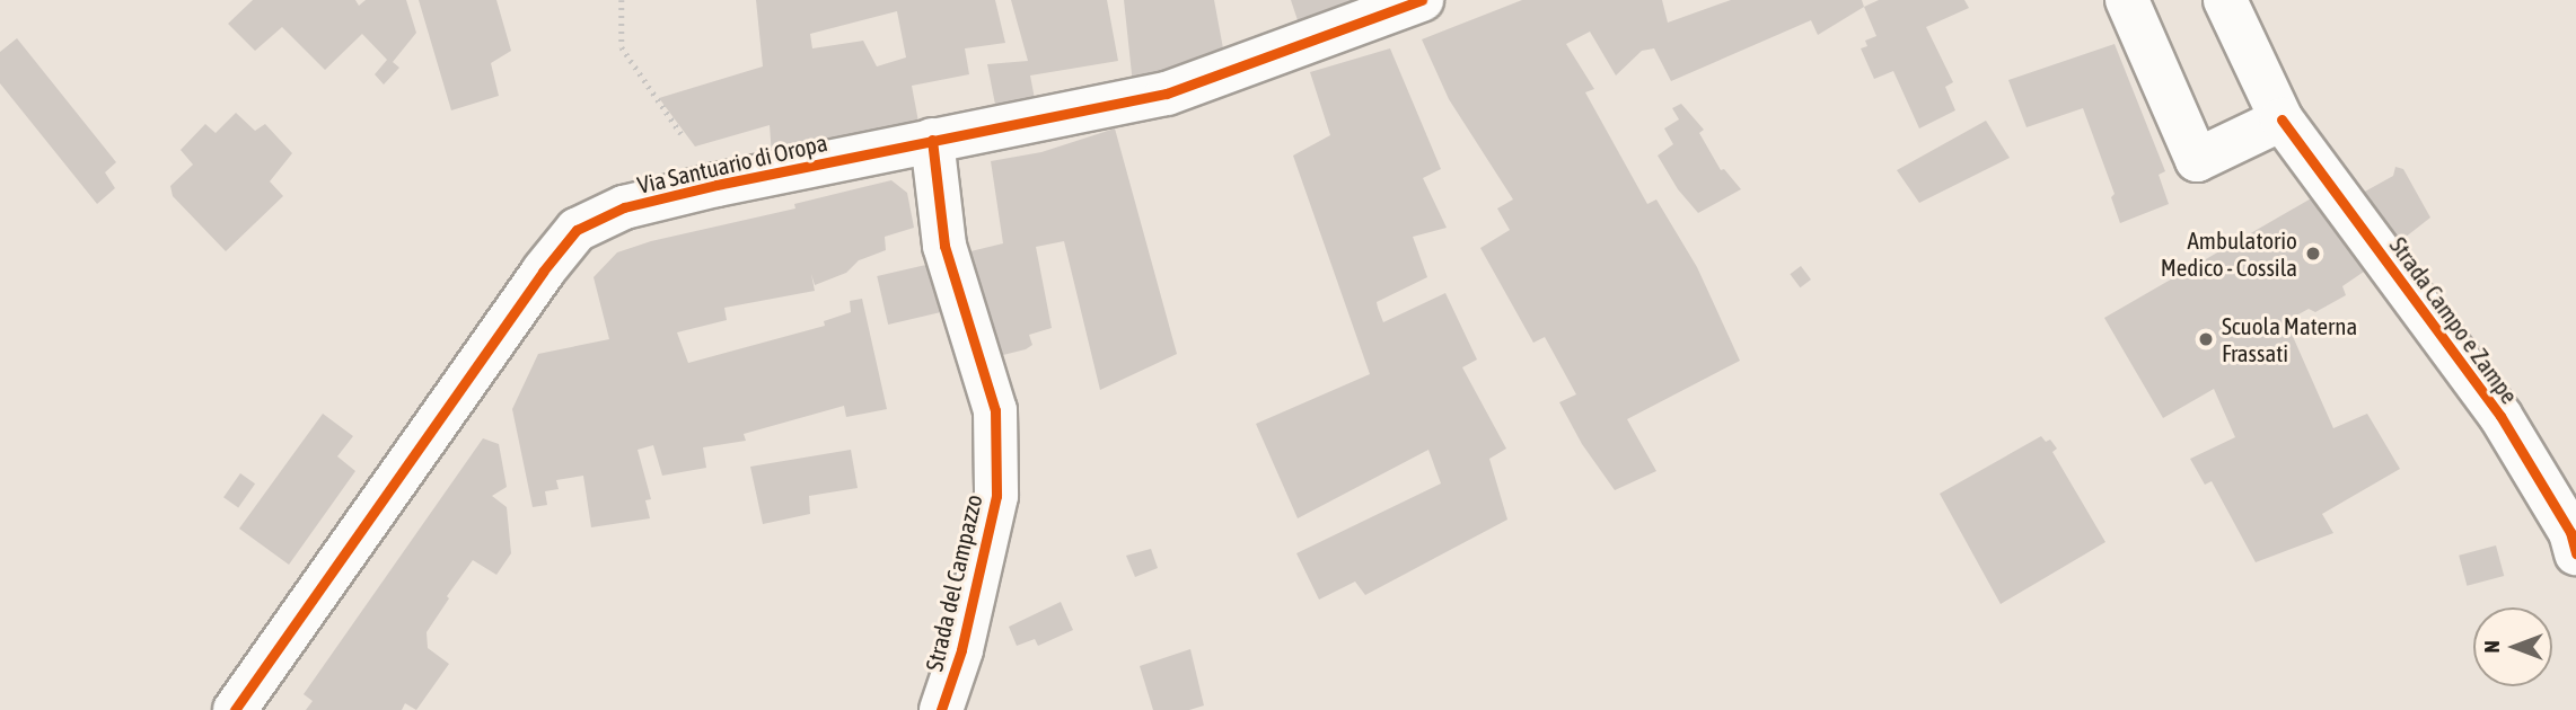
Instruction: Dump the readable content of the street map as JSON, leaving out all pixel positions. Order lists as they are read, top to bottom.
{
  "streets": {
    "street": ["Via Santuario di Oropa", "Strada Campo e Zampe", "Strada del Campazzo"]
  },
  "crossings": [
    ["Via Santuario di Oropa", "Strada del Campazzo"]
  ],
  "places": ["Ambulatorio Medico - Cossila", "Scuola Materna Frassati"],
  "north": "left"
}
